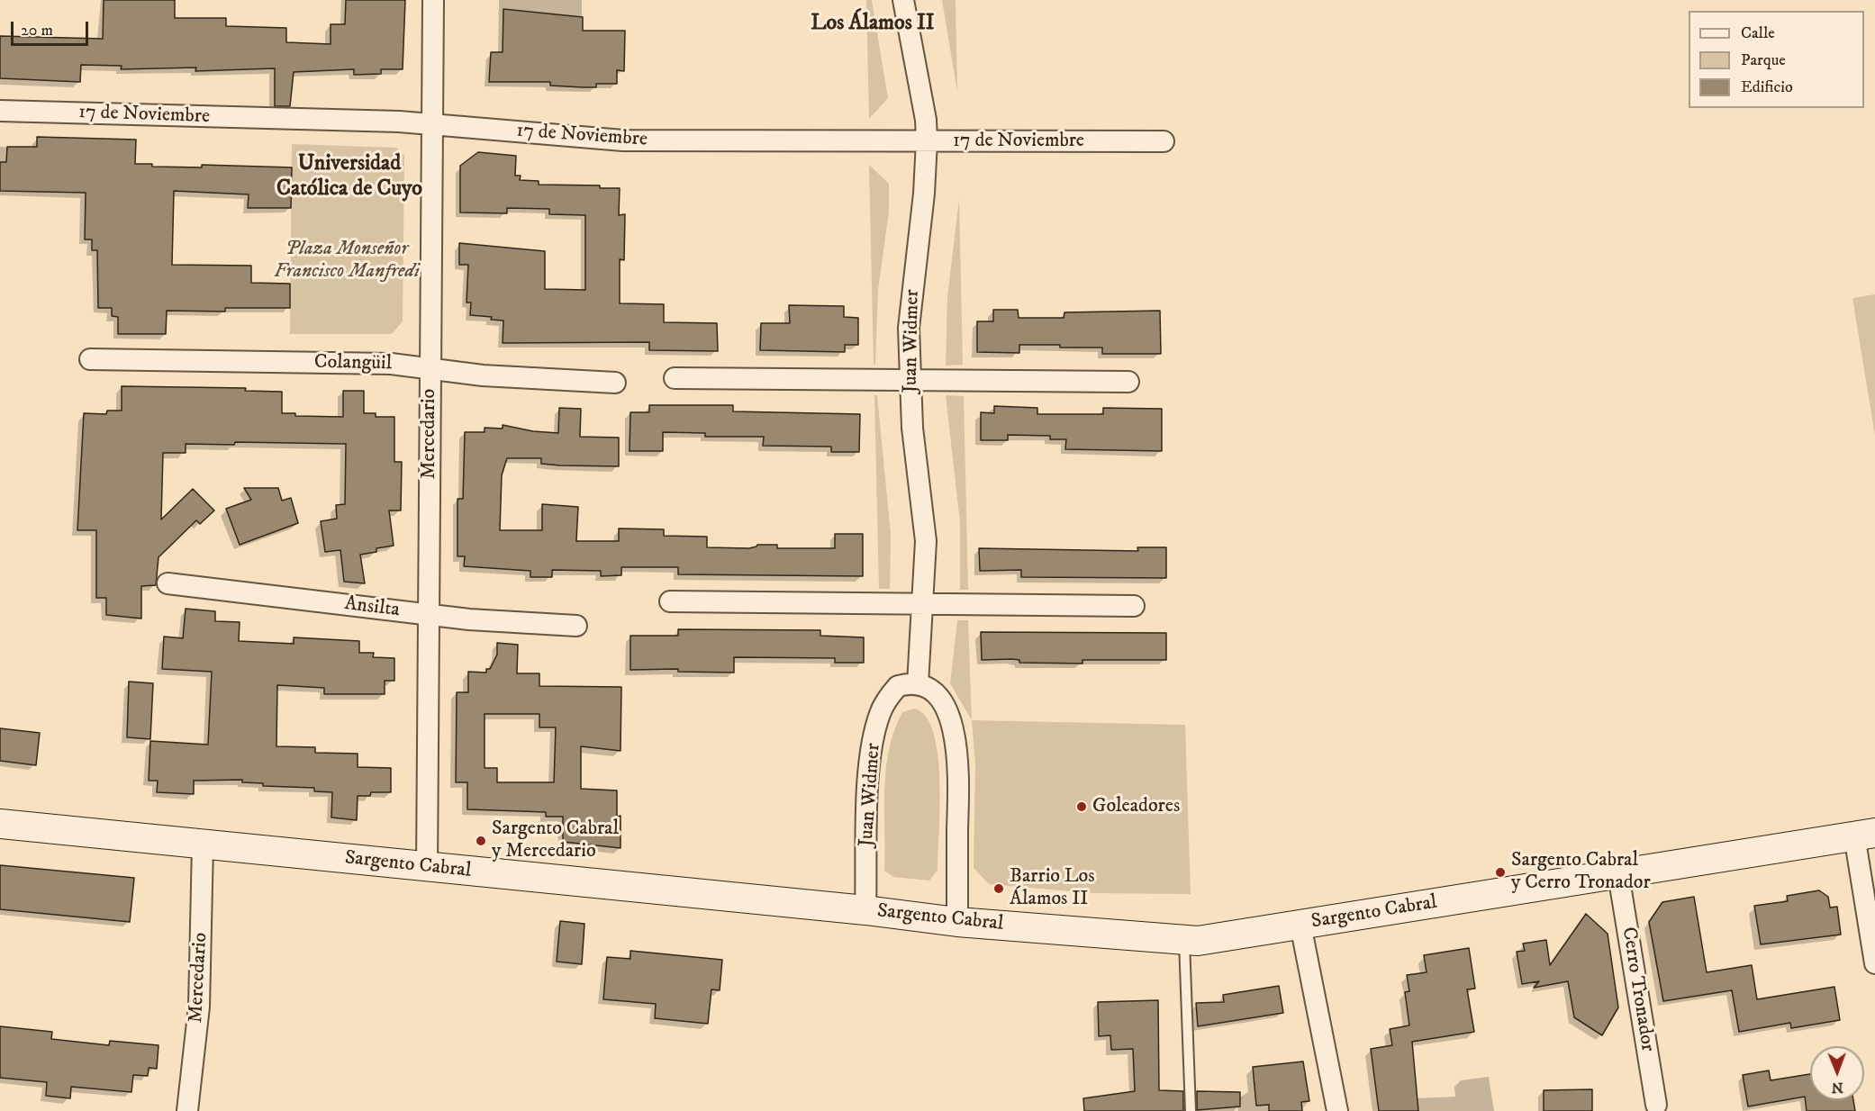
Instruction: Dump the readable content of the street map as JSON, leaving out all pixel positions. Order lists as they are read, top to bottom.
{
  "streets": {
    "main road": ["Sargento Cabral"],
    "street": [
      "17 de Noviembre",
      "Juan Widmer",
      "Colangüil",
      "Mercedario",
      "Ansilta",
      "Cerro Tronador"
    ]
  },
  "crossings": [
    ["17 de Noviembre", "Juan Widmer"],
    ["17 de Noviembre", "Mercedario"],
    ["Juan Widmer", "Sargento Cabral"],
    ["Colangüil", "Mercedario"],
    ["Mercedario", "Ansilta"],
    ["Mercedario", "Sargento Cabral"],
    ["Sargento Cabral", "Cerro Tronador"]
  ],
  "districts": ["Los Álamos II", "Universidad Católica de Cuyo"],
  "parks": ["Plaza Monseñor Francisco Manfredi"],
  "places": [
    "Goleadores",
    "Sargento Cabral y Mercedario",
    "Sargento Cabral y Cerro Tronador",
    "Barrio Los Álamos II"
  ],
  "legend": ["Calle", "Parque", "Edificio"],
  "scale_bar": "20 m",
  "north": "bottom"
}
